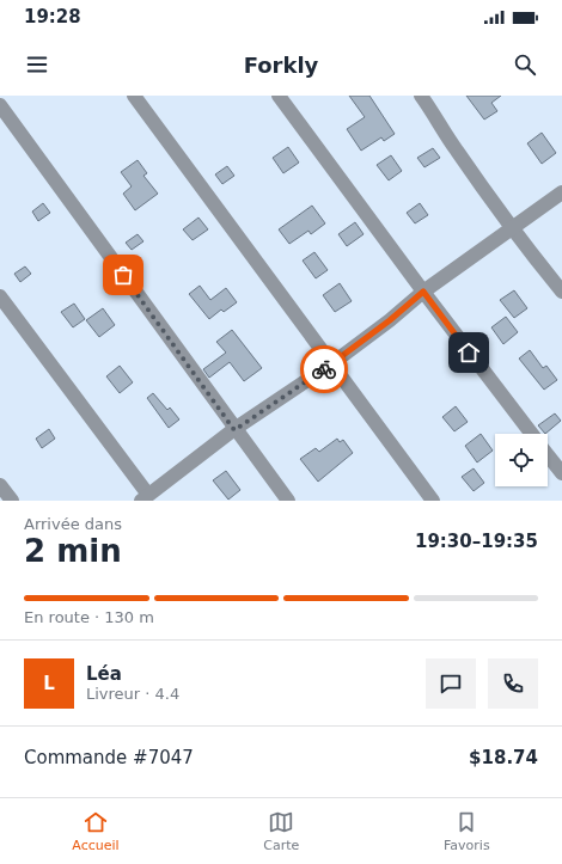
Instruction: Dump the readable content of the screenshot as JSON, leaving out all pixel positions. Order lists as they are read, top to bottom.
{
  "page": {
    "status": "19:28",
    "header": "Forkly",
    "heading": ["2 min", "Arrivée dans", "19:30–19:35"],
    "panel": [
      "Léa",
      "Livreur · 4.4",
      "Commande #7047",
      "$18.74"
    ],
    "bar": "En route · 130 m",
    "round": "L",
    "tabs": ["Accueil", "Carte", "Favoris"]
  }
}
